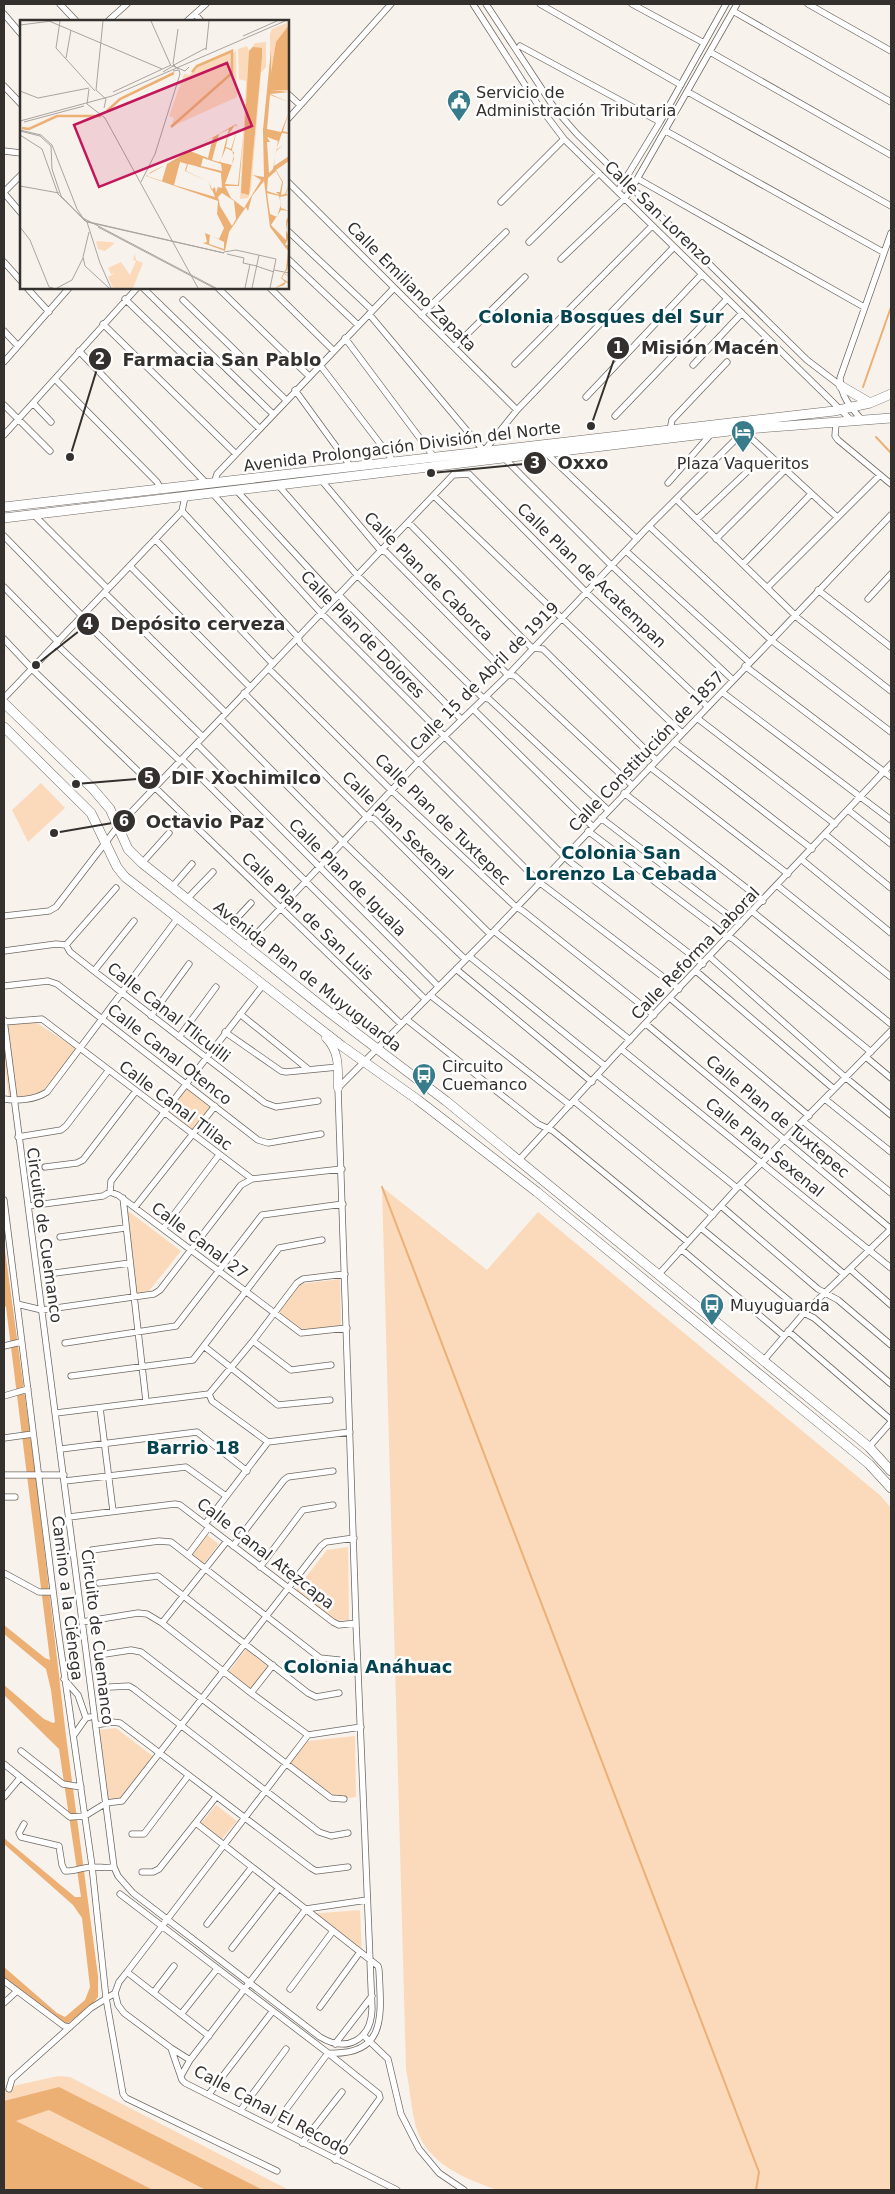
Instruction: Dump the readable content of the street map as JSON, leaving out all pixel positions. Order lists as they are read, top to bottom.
{
  "streets": {
    "main road": ["Avenida Prolongación División del Norte", "Avenida Plan de Muyuguarda"],
    "street": [
      "Calle San Lorenzo",
      "Calle Emiliano Zapata",
      "Calle Plan de Acatempan",
      "Calle Plan de Caborca",
      "Calle Plan de Dolores",
      "Calle 15 de Abril de 1919",
      "Calle Constitución de 1857",
      "Calle Plan de Tuxtepec",
      "Calle Plan Sexenal",
      "Calle Plan de Iguala",
      "Calle Plan de San Luis",
      "Calle Reforma Laboral",
      "Calle Canal Tlicuilli",
      "Calle Canal Otenco",
      "Calle Canal Tlilac",
      "Circuito de Cuemanco",
      "Calle Canal 27",
      "Calle Canal Atezcapa",
      "Camino a la Ciénega",
      "Calle Canal El Recodo"
    ]
  },
  "crossings": [
    ["Calle San Lorenzo", "Avenida Prolongación División del Norte"],
    ["Avenida Prolongación División del Norte", "Calle Plan de Caborca"],
    ["Avenida Prolongación División del Norte", "Calle Plan de Dolores"],
    ["Avenida Prolongación División del Norte", "Calle 15 de Abril de 1919"],
    ["Calle Plan de Acatempan", "Calle 15 de Abril de 1919"],
    ["Calle Plan de Acatempan", "Calle Constitución de 1857"],
    ["Calle Plan de Caborca", "Calle 15 de Abril de 1919"],
    ["Calle Plan de Caborca", "Calle Constitución de 1857"],
    ["Calle Plan de Dolores", "Calle 15 de Abril de 1919"],
    ["Calle Plan de Dolores", "Calle Constitución de 1857"],
    ["Calle Plan de Dolores", "Calle Reforma Laboral"],
    ["Calle 15 de Abril de 1919", "Calle Plan de Tuxtepec"],
    ["Calle 15 de Abril de 1919", "Calle Plan Sexenal"],
    ["Calle 15 de Abril de 1919", "Calle Plan de Iguala"],
    ["Calle 15 de Abril de 1919", "Calle Plan de San Luis"],
    ["Calle 15 de Abril de 1919", "Avenida Plan de Muyuguarda"],
    ["Calle Constitución de 1857", "Calle Plan de Tuxtepec"],
    ["Calle Constitución de 1857", "Calle Plan Sexenal"],
    ["Calle Constitución de 1857", "Calle Plan de Iguala"],
    ["Calle Constitución de 1857", "Calle Plan de San Luis"],
    ["Calle Constitución de 1857", "Avenida Plan de Muyuguarda"],
    ["Calle Plan de Tuxtepec", "Calle Reforma Laboral"],
    ["Calle Plan Sexenal", "Calle Reforma Laboral"],
    ["Calle Reforma Laboral", "Avenida Plan de Muyuguarda"],
    ["Calle Canal Tlilac", "Circuito de Cuemanco"],
    ["Circuito de Cuemanco", "Calle Canal Atezcapa"]
  ],
  "districts": [
    "Colonia Bosques del Sur",
    "Colonia San Lorenzo La Cebada",
    "Barrio 18",
    "Colonia Anáhuac"
  ],
  "places": {
    "public building": ["Servicio de Administración Tributaria"],
    "other": [
      "Misión Macén",
      "Farmacia San Pablo",
      "Oxxo",
      "Depósito cerveza",
      "DIF Xochimilco",
      "Octavio Paz"
    ],
    "hotel": ["Plaza Vaqueritos"],
    "bus stop": ["Circuito Cuemanco", "Muyuguarda"]
  }
}
